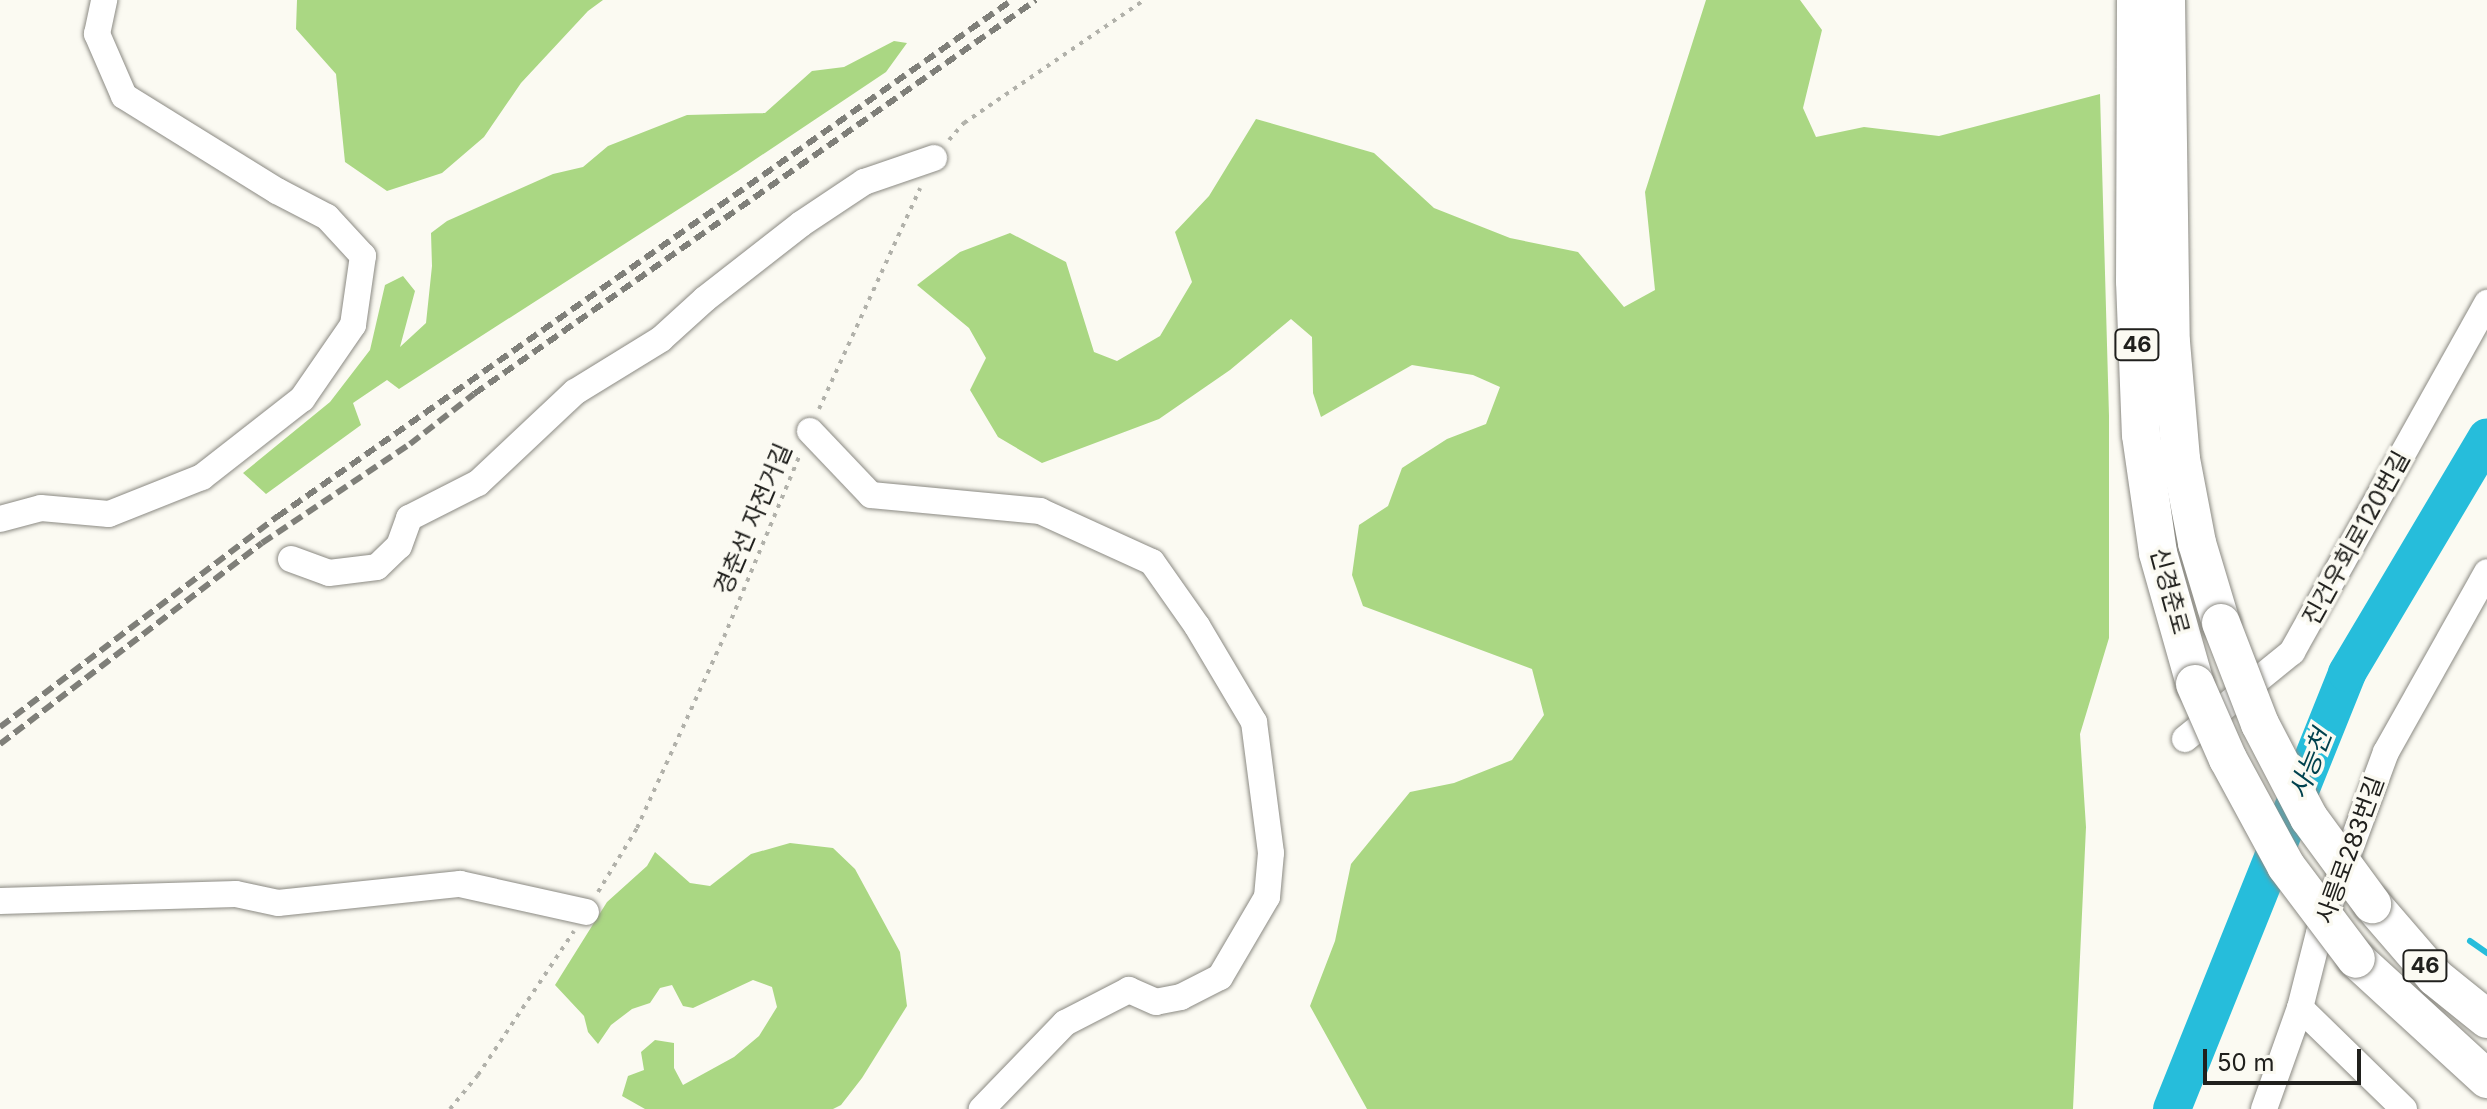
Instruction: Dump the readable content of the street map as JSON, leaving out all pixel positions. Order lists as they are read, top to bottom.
{
  "streets": {
    "highway": ["46", "신경춘로"],
    "street": ["진건우회로120번길", "사릉로283번길"],
    "path": ["경춘선 자전거길"]
  },
  "water": ["사능천"],
  "scale_bar": "50 m"
}
